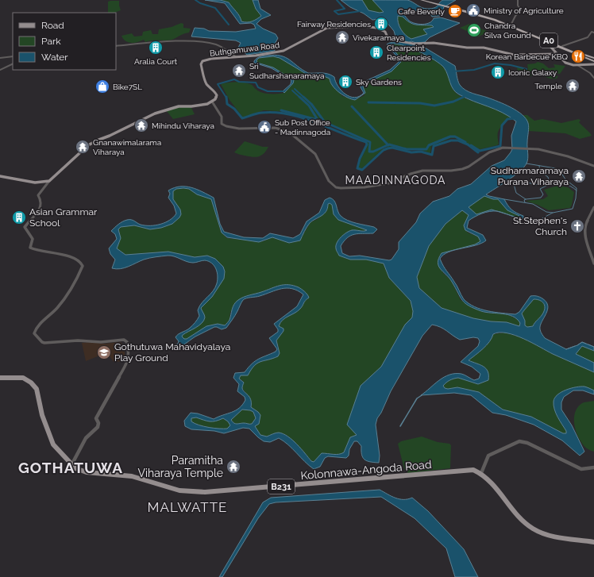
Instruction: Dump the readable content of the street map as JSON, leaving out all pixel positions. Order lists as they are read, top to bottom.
{
  "streets": {
    "highway": ["A0"],
    "main road": ["Buthgamuwa Road", "Kolonnawa-Angoda Road", "B231"]
  },
  "districts": ["MAADINNAGODA", "GOTHATUWA", "MALWATTE"],
  "places": {
    "public building": ["Ministry of Agriculture", "Sub Post Office - Madinnagoda"],
    "cafe": ["Cafe Beverly"],
    "building": [
      "Fairway Residencies",
      "Aralia Court",
      "Clearpoint Residencies",
      "Iconic Galaxy",
      "Sky Gardens",
      "Asian Grammar School"
    ],
    "sports": ["Chandra Silva Ground"],
    "temple": [
      "Vivekaramaya",
      "Sri Sudharshanaramaya",
      "Temple",
      "Mihindu Viharaya",
      "Gnanawimalarama Viharaya",
      "Sudharmaramaya Purana Viharaya",
      "Paramitha Viharaya Temple"
    ],
    "restaurant": ["Korean Barbecue KBQ"],
    "shop": ["Bike7SL"],
    "church": ["St.Stephen's Church"],
    "school or university": ["Gothutuwa Mahavidyalaya Play Ground"]
  },
  "legend": ["Road", "Park", "Water"]
}
